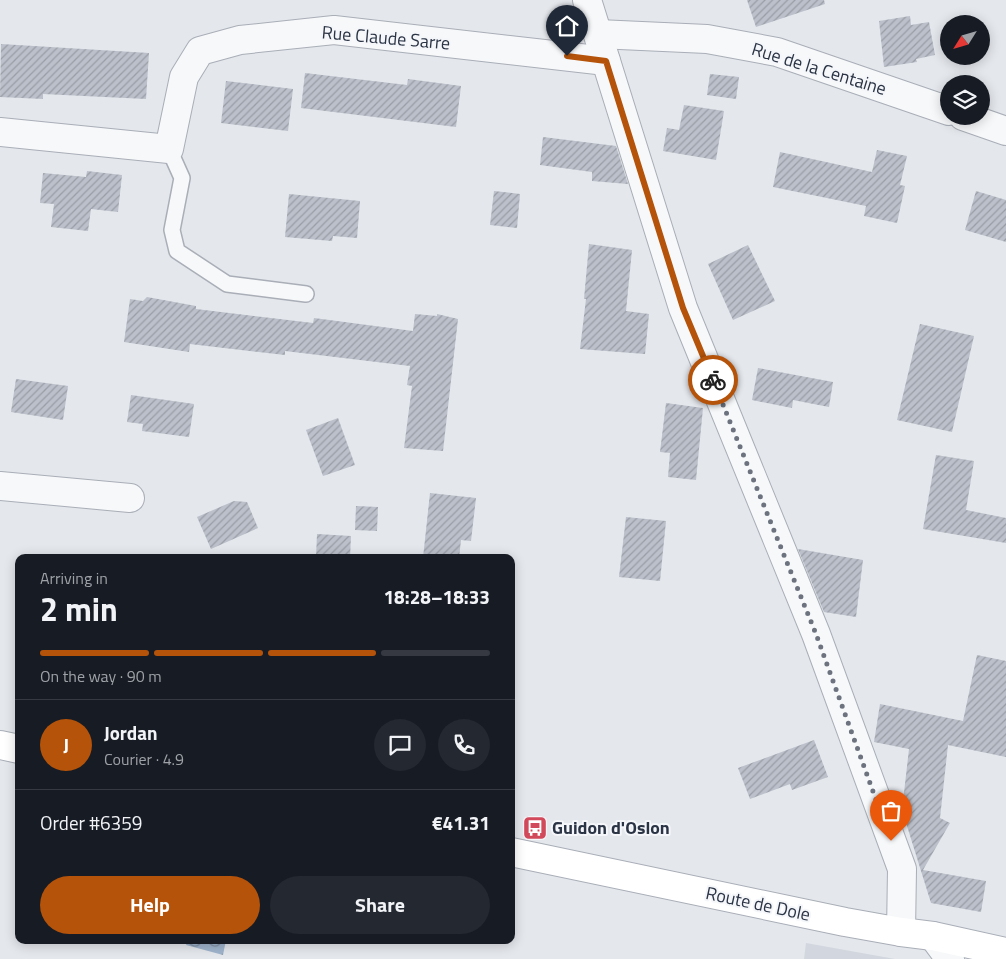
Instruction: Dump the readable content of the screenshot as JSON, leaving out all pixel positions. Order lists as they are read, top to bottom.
{
  "streets": {
    "main road": ["Route de Dole"],
    "street": ["Rue Claude Sarre", "Rue de la Centaine"]
  },
  "places": {
    "bus stop": ["Guidon d'Oslon"]
  },
  "north": "bottom left",
  "page": {
    "heading": ["2 min", "Arriving in", "18:28–18:33"],
    "panel": [
      "Jordan",
      "Courier · 4.9",
      "Order #6359",
      "€41.31"
    ],
    "bar": "On the way · 90 m",
    "round": "J",
    "buttons": ["Help", "Share"]
  }
}
